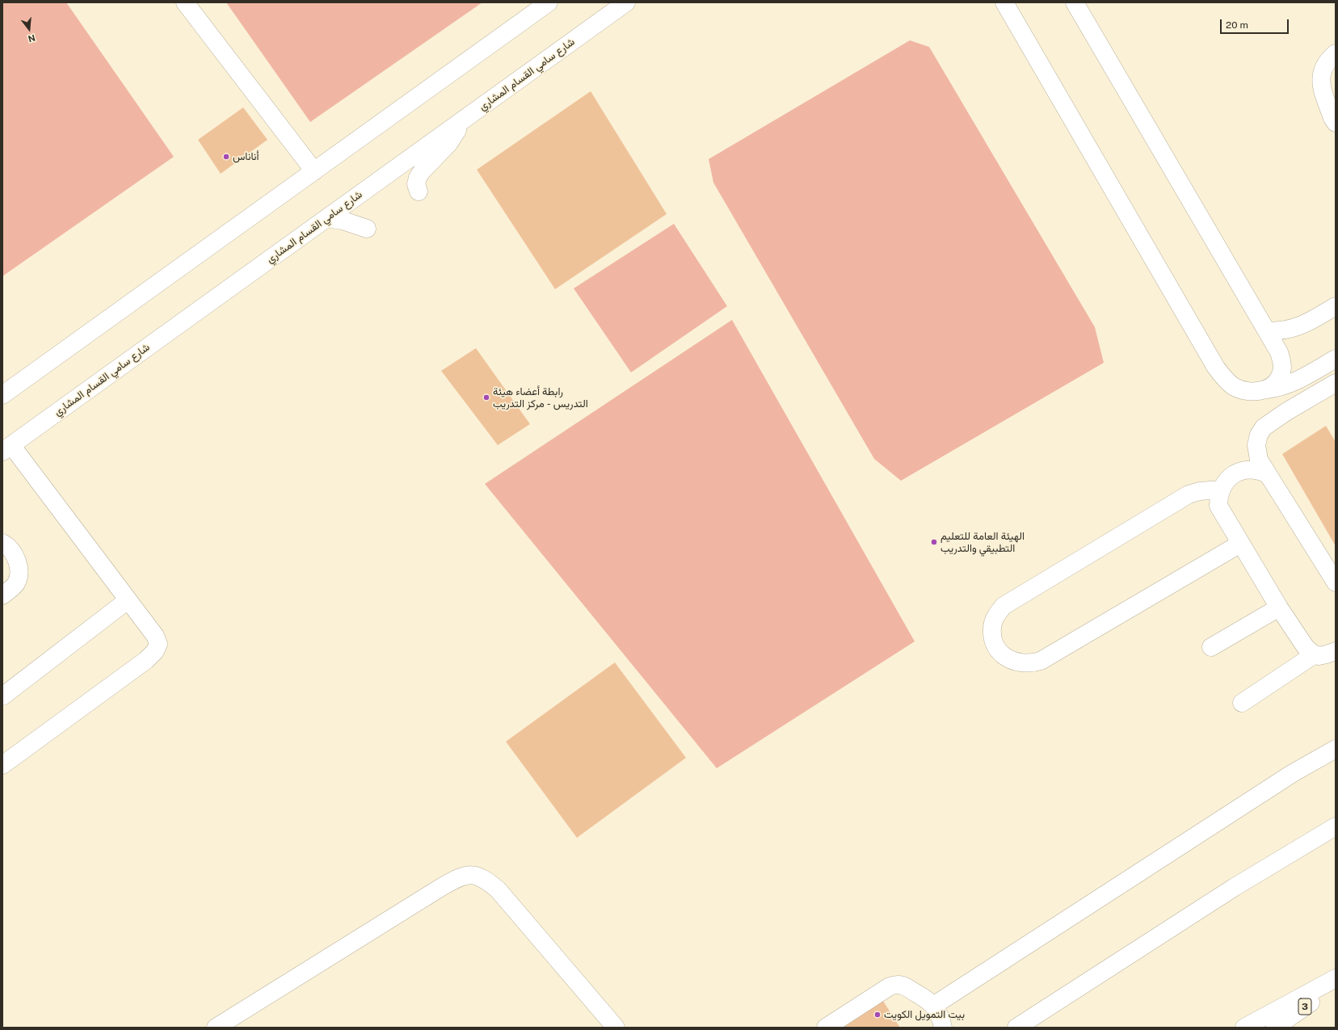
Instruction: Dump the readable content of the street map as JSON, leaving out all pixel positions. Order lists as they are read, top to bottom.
{
  "streets": {
    "street": ["شارع سامي القسام المشاري", "3"]
  },
  "places": [
    "أناناس",
    "رابطة أعضاء هيئة التدريس - مركز التدريب",
    "الهيئة العامة للتعليم التطبيقي والتدريب",
    "بيت التمويل الكويت"
  ],
  "scale_bar": "20 m",
  "north": "bottom"
}
